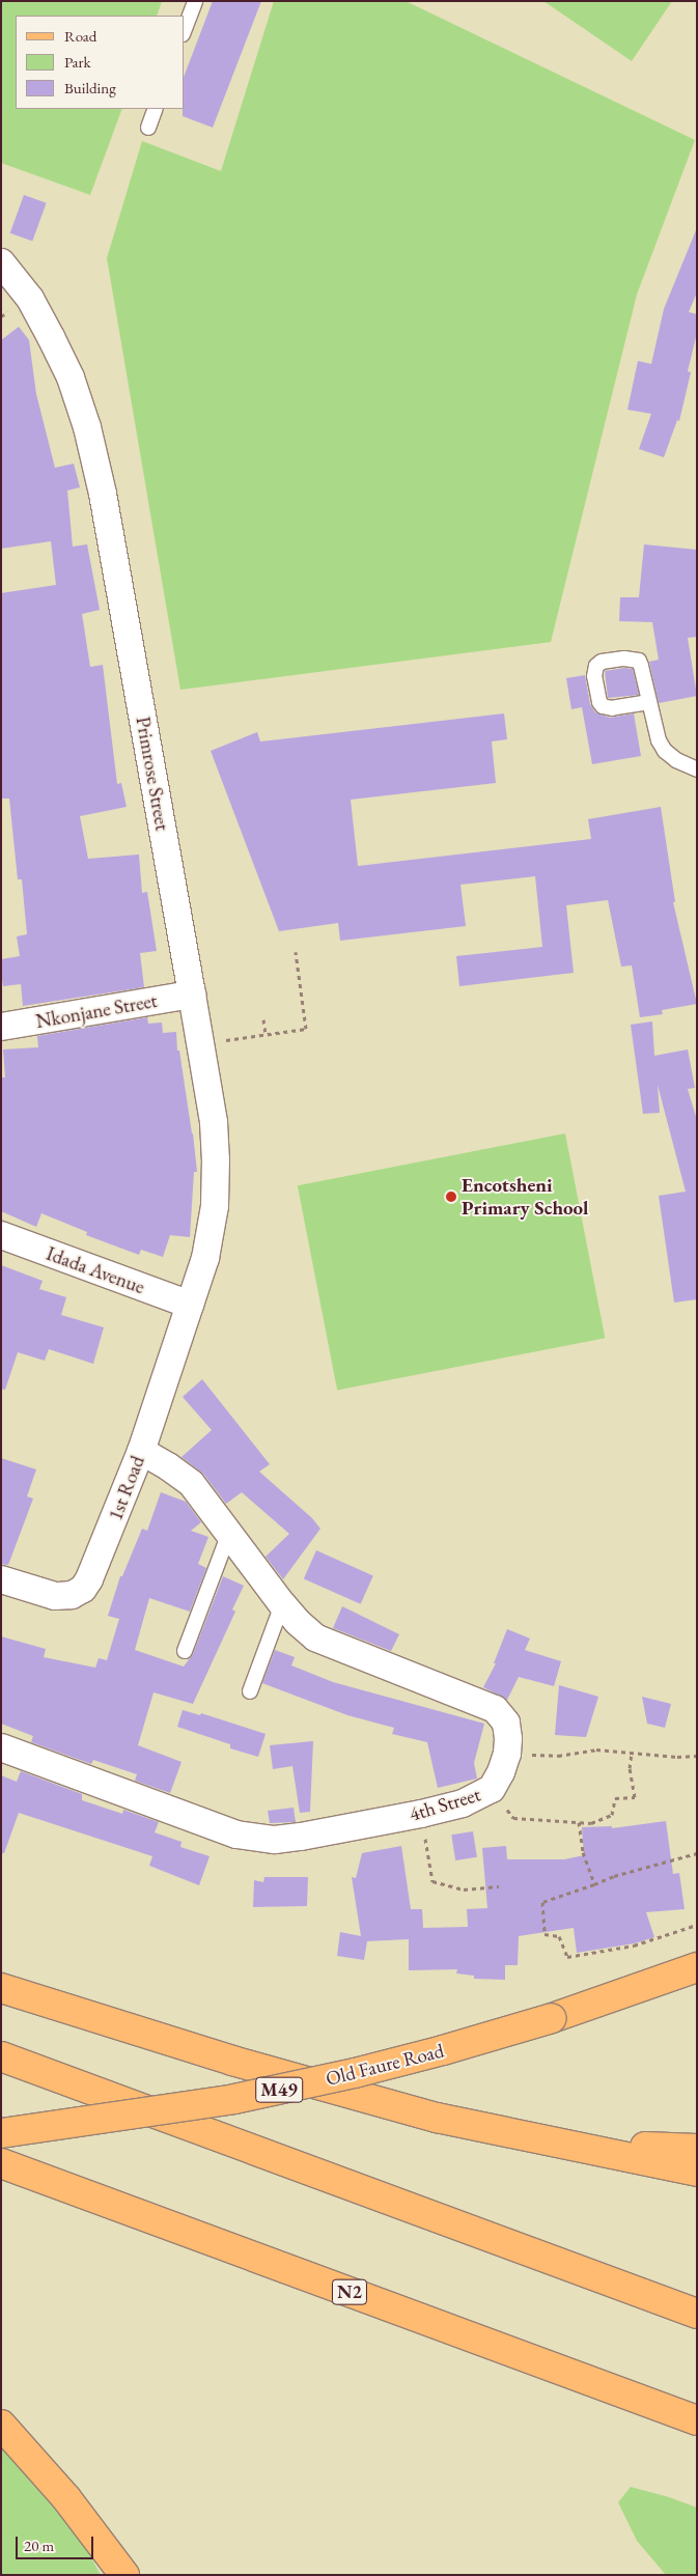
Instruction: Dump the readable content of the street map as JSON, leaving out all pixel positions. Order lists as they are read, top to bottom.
{
  "streets": {
    "main road": ["Old Faure Road", "M49", "N2"],
    "street": [
      "Primrose Street",
      "Nkonjane Street",
      "Idada Avenue",
      "1st Road",
      "4th Street"
    ]
  },
  "crossings": [
    ["Primrose Street", "Nkonjane Street"],
    ["Primrose Street", "Idada Avenue"],
    ["Primrose Street", "1st Road"],
    ["Idada Avenue", "1st Road"],
    ["1st Road", "4th Street"]
  ],
  "places": ["Encotsheni Primary School"],
  "legend": ["Road", "Park", "Building"],
  "scale_bar": "20 m"
}
